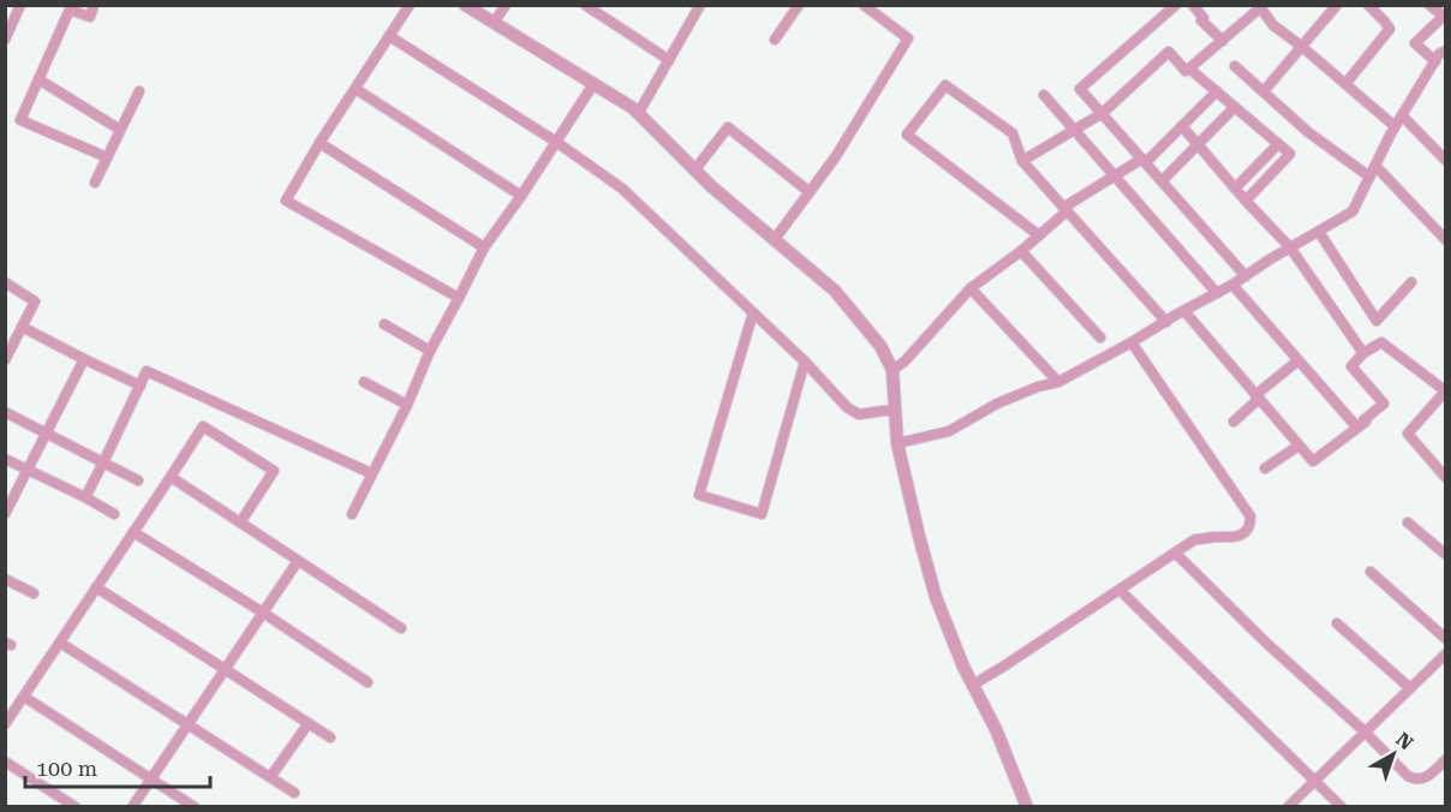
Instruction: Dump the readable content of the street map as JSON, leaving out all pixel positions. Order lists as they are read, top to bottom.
{
  "scale_bar": "100 m",
  "north": "top right"
}
